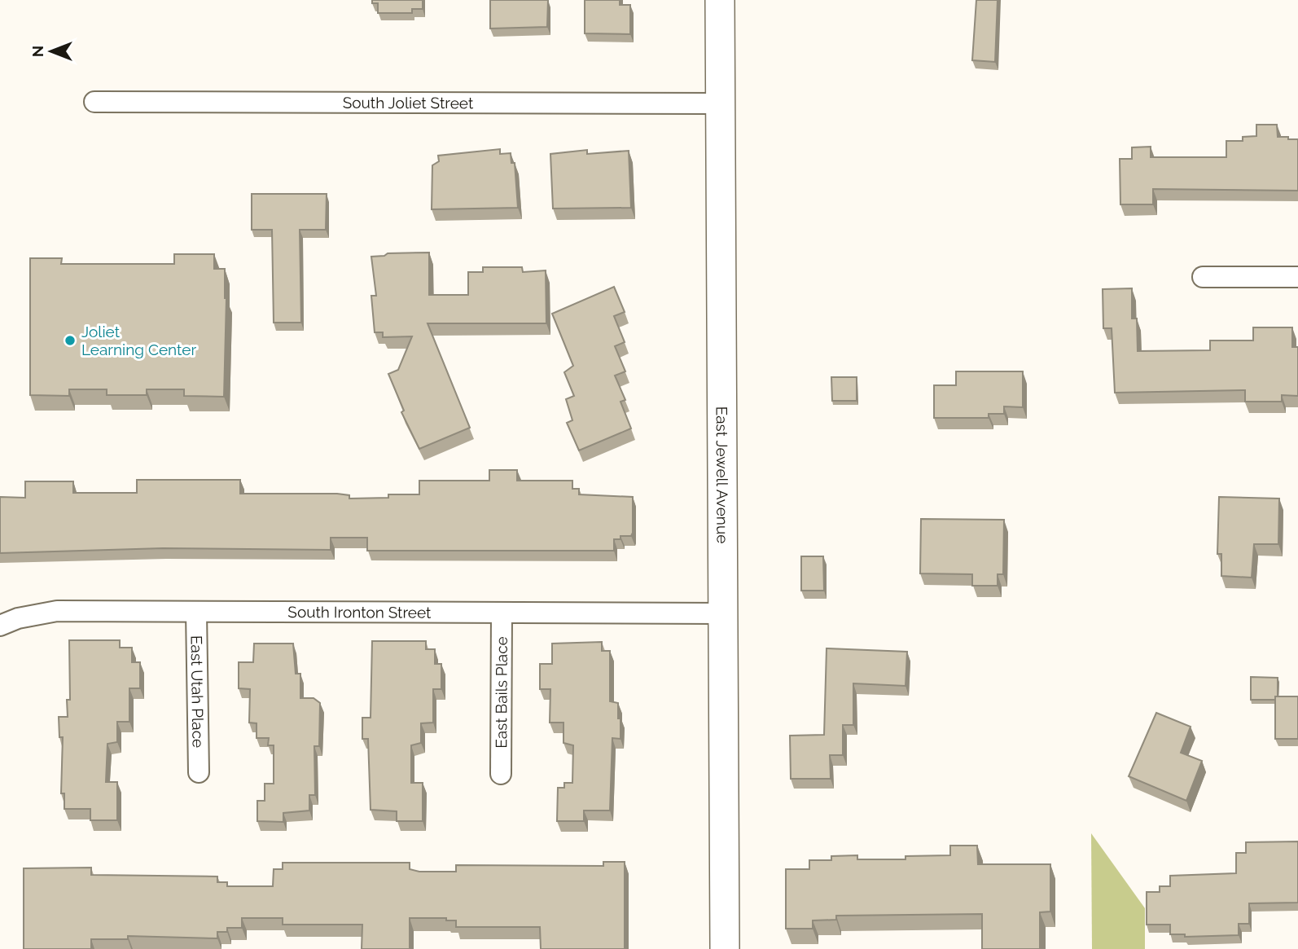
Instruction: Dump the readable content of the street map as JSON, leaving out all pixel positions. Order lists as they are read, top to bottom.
{
  "streets": {
    "street": [
      "South Joliet Street",
      "East Jewell Avenue",
      "South Ironton Street",
      "East Utah Place",
      "East Bails Place"
    ]
  },
  "crossings": [
    ["South Joliet Street", "East Jewell Avenue"],
    ["East Jewell Avenue", "South Ironton Street"],
    ["South Ironton Street", "East Utah Place"],
    ["South Ironton Street", "East Bails Place"]
  ],
  "places": ["Joliet Learning Center"],
  "north": "left"
}
